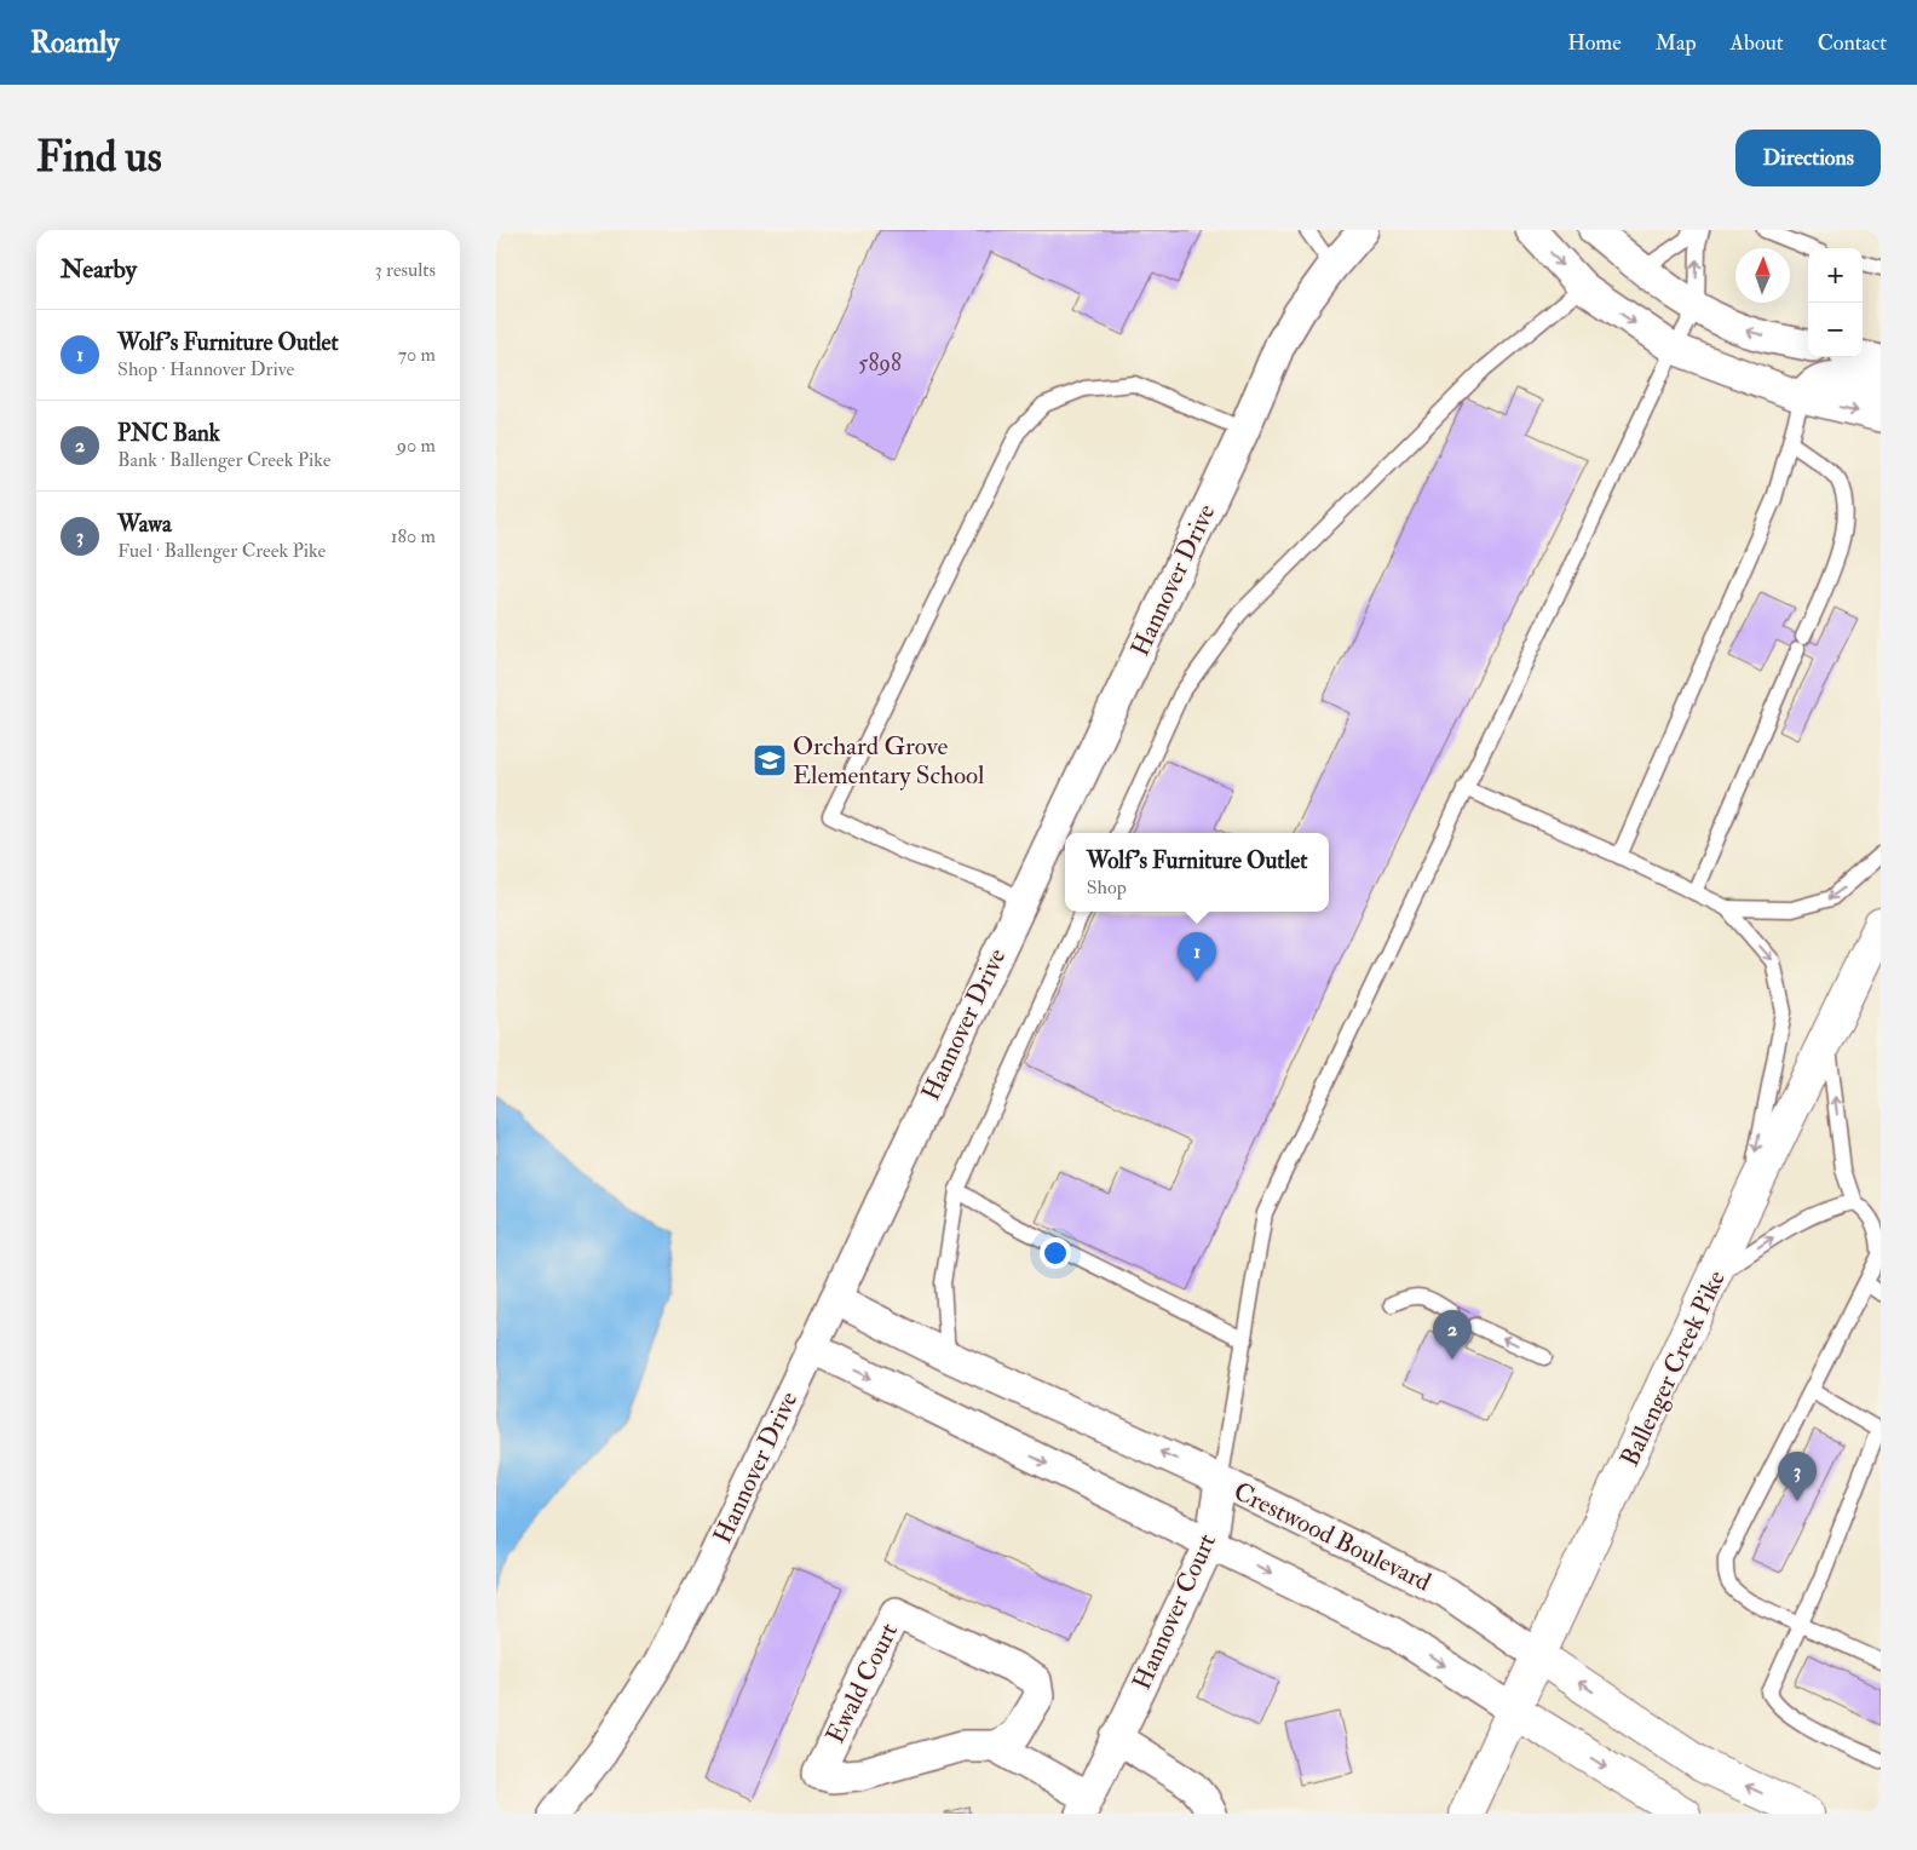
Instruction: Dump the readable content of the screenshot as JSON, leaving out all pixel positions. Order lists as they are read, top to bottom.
{
  "streets": {
    "main road": ["Ballenger Creek Pike", "Crestwood Boulevard"],
    "street": ["Hannover Drive", "Hannover Court", "Ewald Court"]
  },
  "crossings": [
    ["Hannover Drive", "Crestwood Boulevard"],
    ["Ballenger Creek Pike", "Crestwood Boulevard"],
    ["Crestwood Boulevard", "Hannover Court"],
    ["Hannover Court", "Ewald Court"]
  ],
  "places": {
    "school or university": ["Orchard Grove Elementary School"]
  },
  "house_numbers": ["5898"],
  "north": "top",
  "page": {
    "header": "Roamly",
    "nav": [
      "Home",
      "Map",
      "About",
      "Contact"
    ],
    "buttons": "Directions",
    "title": "Find us",
    "heading": ["Nearby", "3 results"],
    "map_buttons": ["+", "−"],
    "list": [
      {
        "mark": "1",
        "name": "Wolf's Furniture Outlet",
        "note": "Shop · Hannover Drive",
        "value": "70 m"
      },
      {
        "mark": "2",
        "name": "PNC Bank",
        "note": "Bank · Ballenger Creek Pike",
        "value": "90 m"
      },
      {
        "mark": "3",
        "name": "Wawa",
        "note": "Fuel · Ballenger Creek Pike",
        "value": "180 m"
      }
    ],
    "popup": ["Wolf's Furniture Outlet", "Shop"],
    "pins": ["1", "2", "3"]
  }
}
